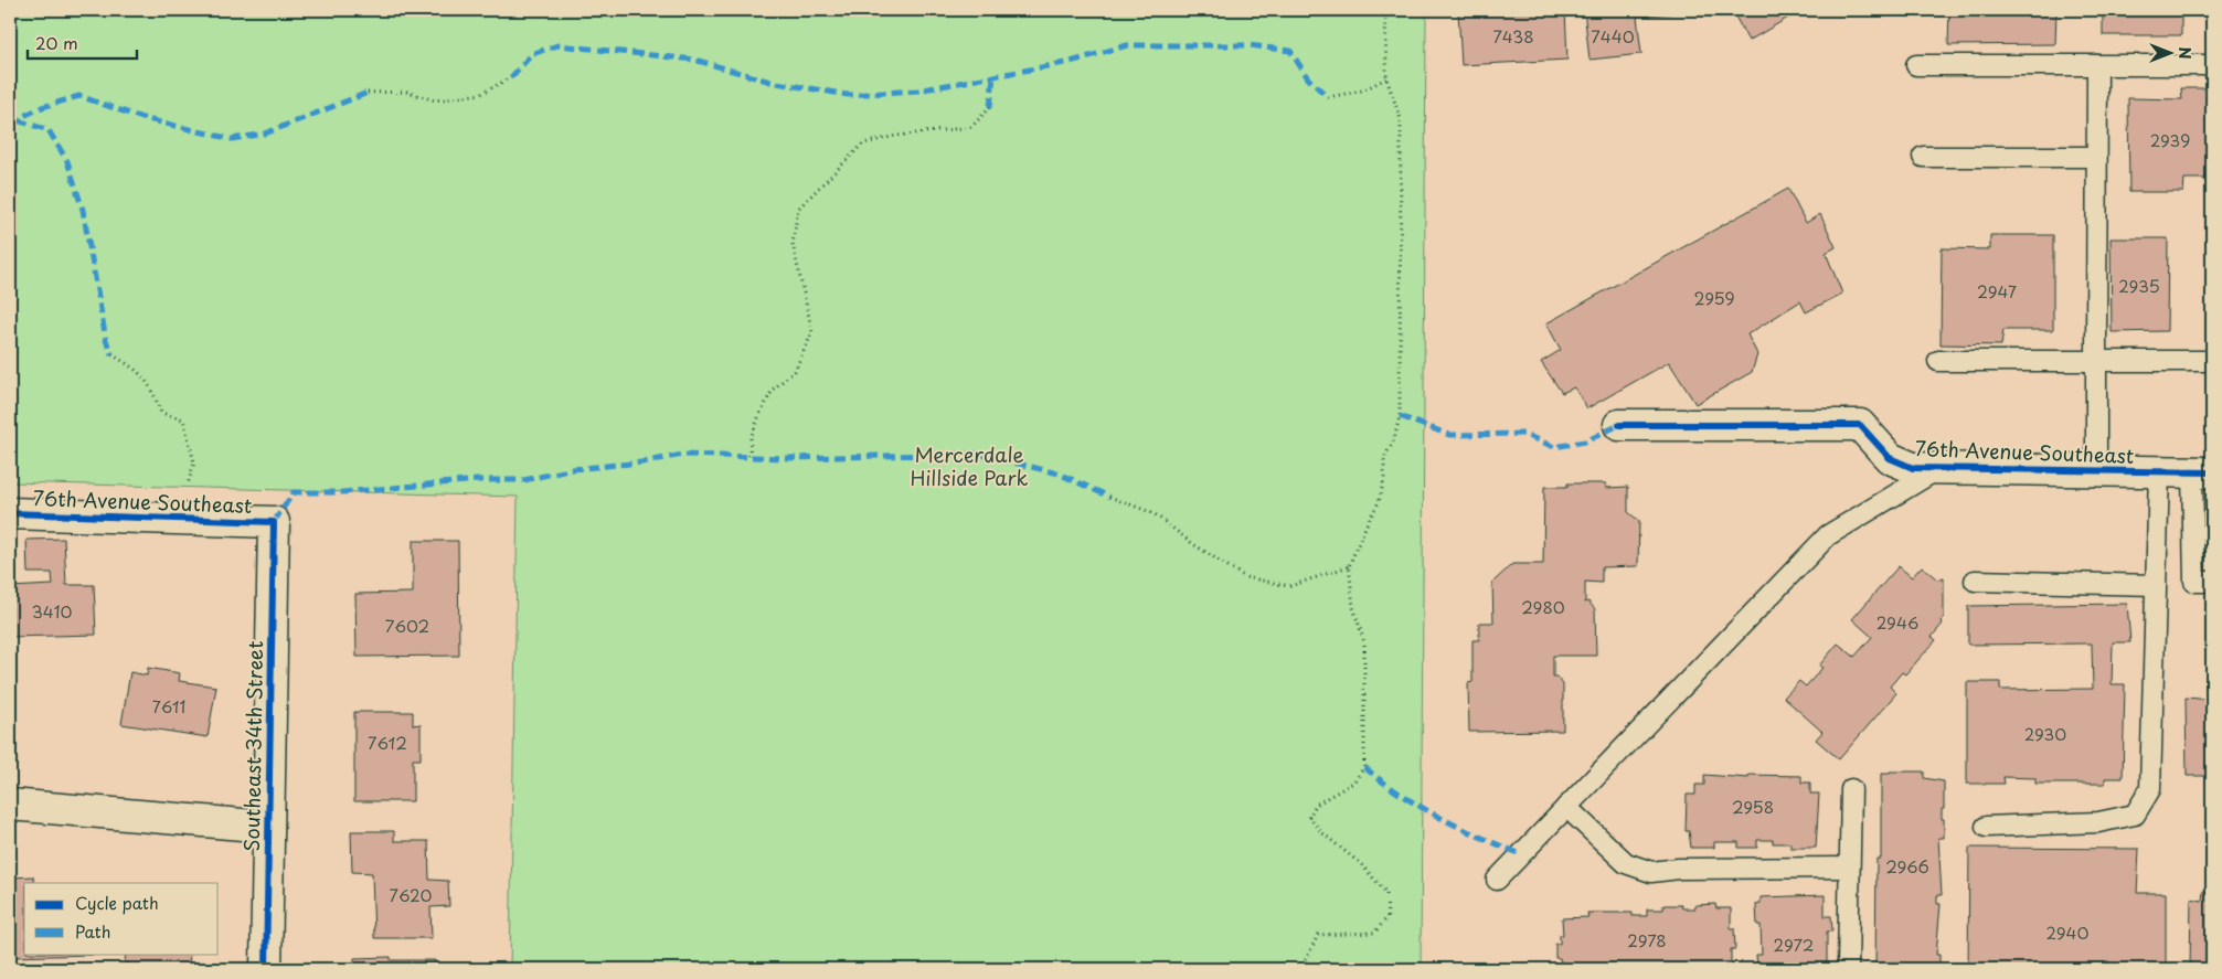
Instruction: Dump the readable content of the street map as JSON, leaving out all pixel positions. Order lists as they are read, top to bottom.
{
  "streets": {
    "street": ["76th Avenue Southeast", "Southeast 34th Street"]
  },
  "crossings": [
    ["76th Avenue Southeast", "Southeast 34th Street"]
  ],
  "parks": ["Mercerdale Hillside Park"],
  "house_numbers": [
    "7438",
    "7440",
    "2939",
    "2935",
    "2947",
    "2959",
    "2980",
    "3410",
    "2946",
    "7602",
    "7611",
    "2930",
    "7612",
    "2958",
    "2966",
    "7620",
    "2940",
    "2978",
    "2972"
  ],
  "legend": ["Cycle path", "Path"],
  "scale_bar": "20 m",
  "north": "right"
}
